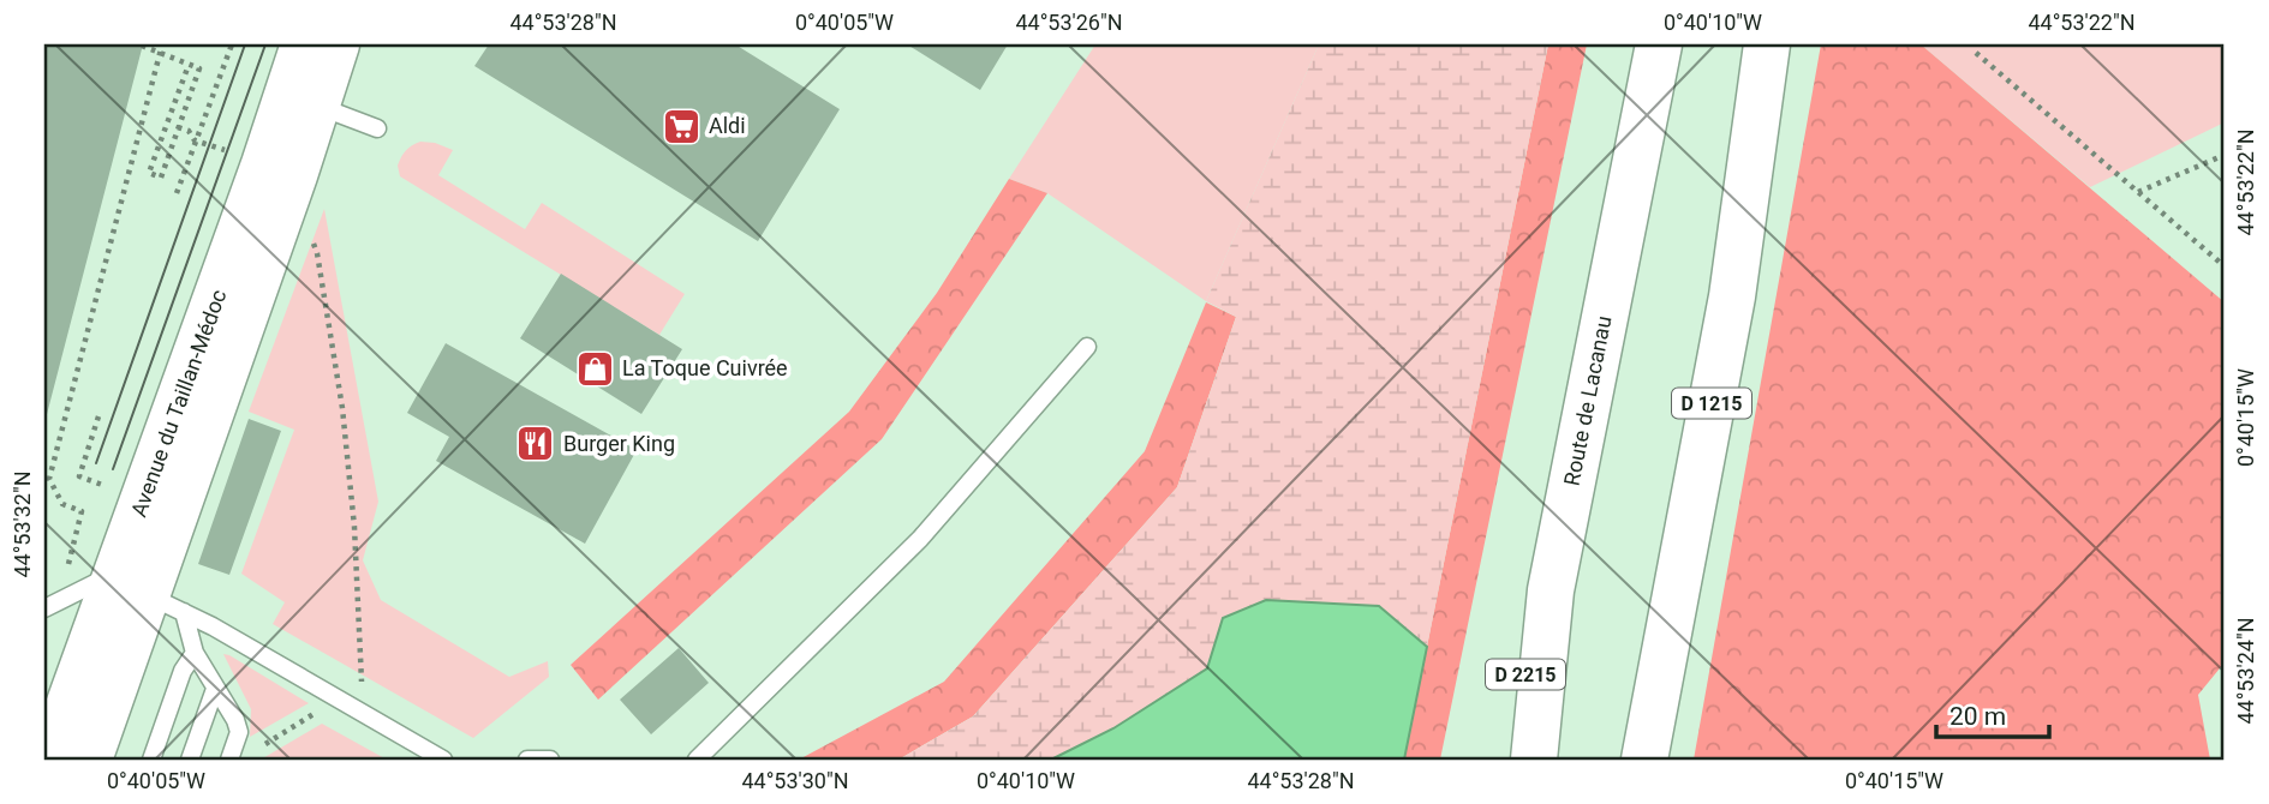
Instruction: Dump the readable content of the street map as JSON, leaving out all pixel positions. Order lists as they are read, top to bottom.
{
  "streets": {
    "main road": [
      "Route de Lacanau",
      "Avenue du Taillan-Médoc",
      "D 1215",
      "D 2215"
    ]
  },
  "crossings": [
    ["Route de Lacanau", "D 2215"]
  ],
  "places": {
    "supermarket": ["Aldi"],
    "shop": ["La Toque Cuivrée"],
    "restaurant": ["Burger King"]
  },
  "scale_bar": "20 m",
  "coordinates": [
    "44°53'28\"N",
    "0°40'05\"W",
    "44°53'26\"N",
    "0°40'10\"W",
    "44°53'22\"N",
    "0°40'15\"W",
    "44°53'32\"N",
    "44°53'24\"N",
    "44°53'30\"N"
  ]
}
